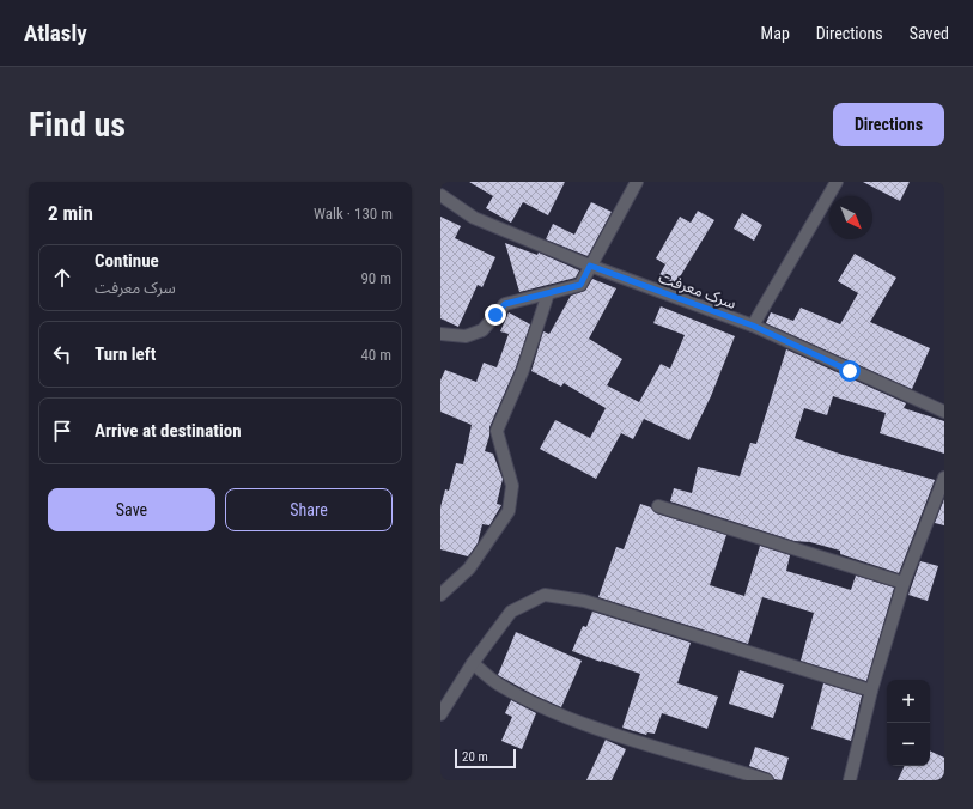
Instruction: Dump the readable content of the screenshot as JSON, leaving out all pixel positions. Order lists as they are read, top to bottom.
{
  "streets": {
    "street": ["سرک معرفت"]
  },
  "scale_bar": "20 m",
  "north": "bottom right",
  "page": {
    "header": "Atlasly",
    "nav": ["Map", "Directions", "Saved"],
    "buttons": [
      "Directions",
      ["Save", "Share"]
    ],
    "title": "Find us",
    "heading": ["2 min", "Walk · 130 m"],
    "list": [
      ["Continue", "سرک معرفت", "90 m"],
      ["Turn left", "40 m"],
      "Arrive at destination"
    ],
    "map_buttons": ["+", "−"],
    "scale": "20 m"
  }
}
